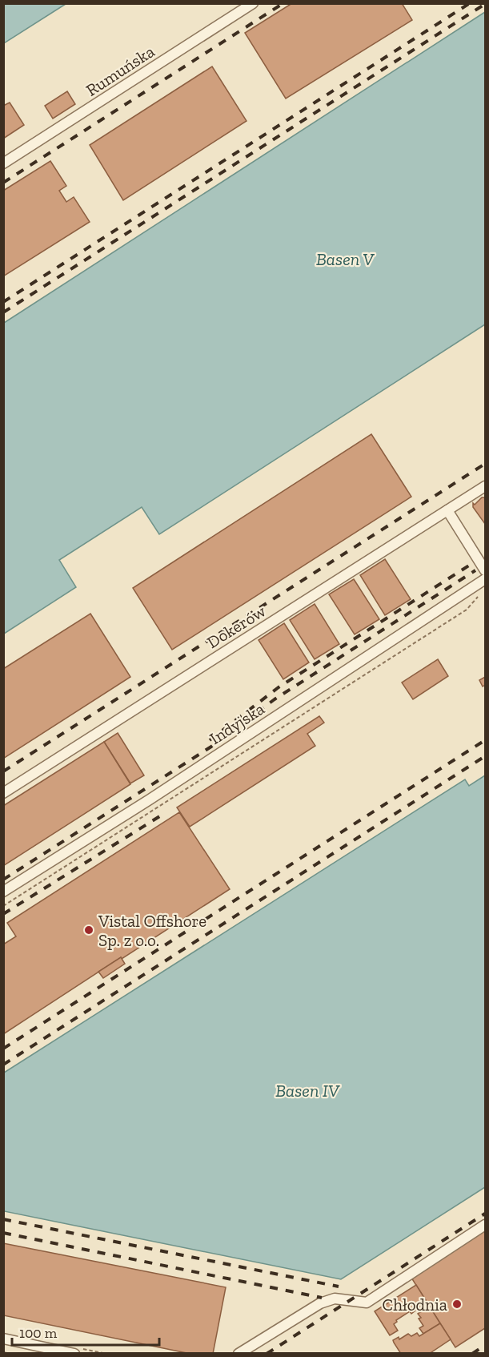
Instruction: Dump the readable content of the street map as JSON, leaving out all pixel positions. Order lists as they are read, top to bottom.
{
  "streets": {
    "street": ["Rumuńska", "Dokerów", "Indyjska"]
  },
  "water": ["Basen V", "Basen IV"],
  "places": ["Vistal Offshore Sp. z o.o.", "Chłodnia"],
  "scale_bar": "100 m"
}
